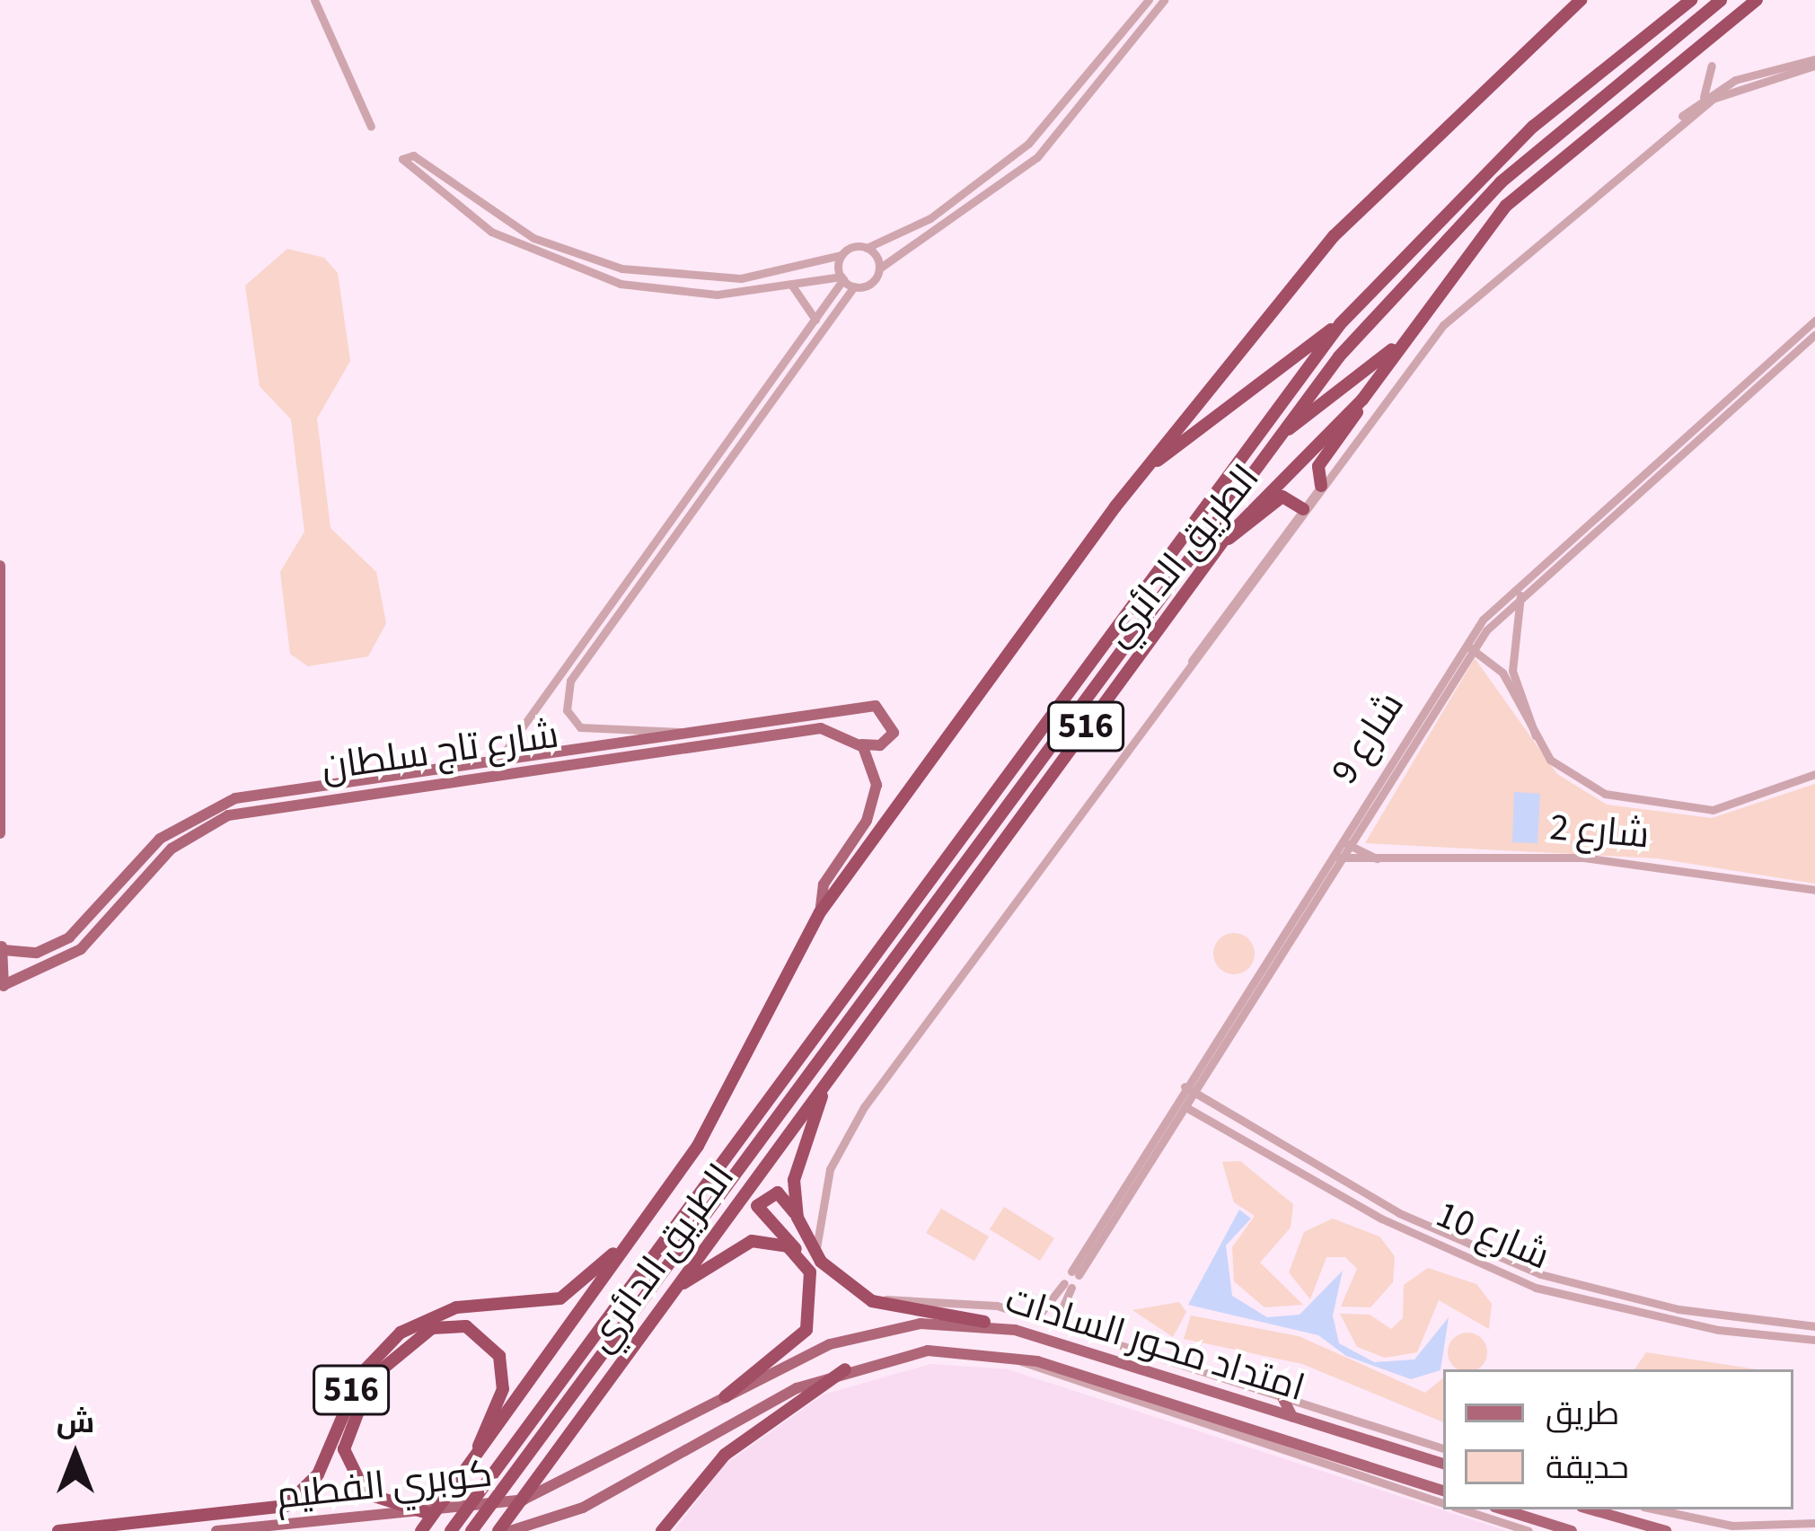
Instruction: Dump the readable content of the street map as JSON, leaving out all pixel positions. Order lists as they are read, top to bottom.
{
  "streets": {
    "highway": ["الطريق الدائري", "516"],
    "main road": ["شارع تاج سلطان", "امتداد محور السادات", "كوبري الفطيم"],
    "street": ["شارع 9", "شارع 2", "شارع 10"]
  },
  "crossings": [
    ["الطريق الدائري", "516"],
    ["516", "كوبري الفطيم"],
    ["شارع 9", "شارع 2"],
    ["شارع 9", "شارع 10"],
    ["امتداد محور السادات", "كوبري الفطيم"]
  ],
  "legend": ["طريق", "حديقة"],
  "north": "top"
}
